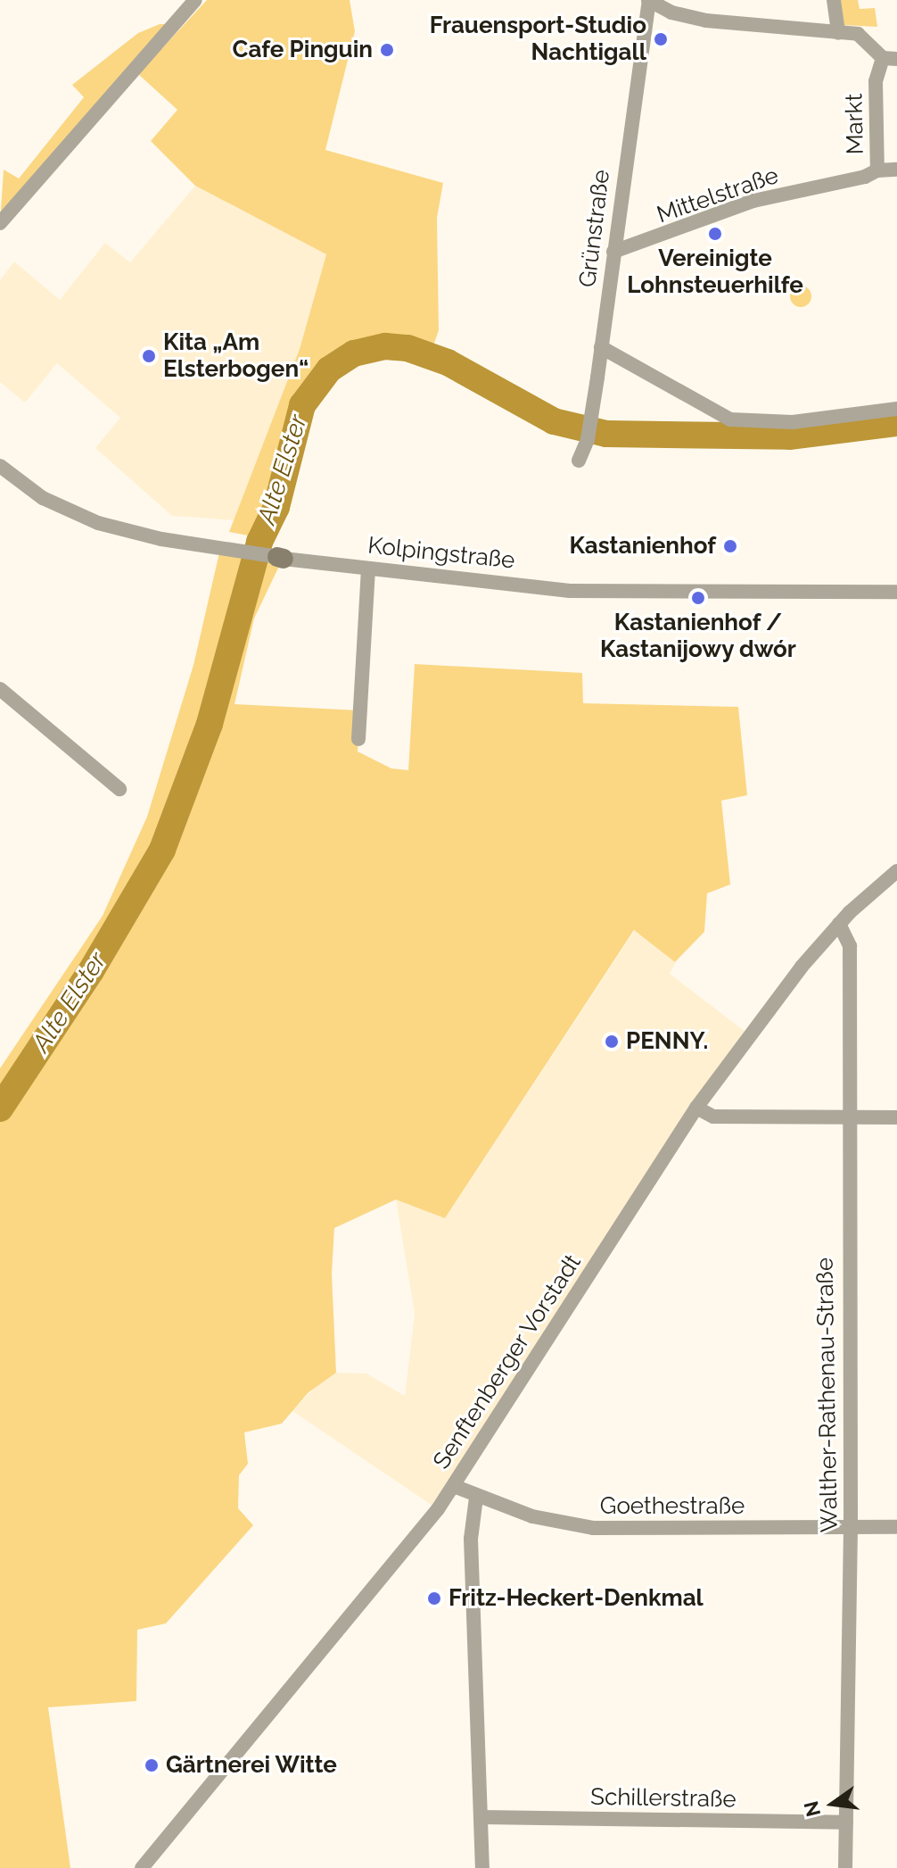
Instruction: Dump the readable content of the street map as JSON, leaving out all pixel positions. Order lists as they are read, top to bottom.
{
  "streets": {
    "street": [
      "Markt",
      "Mittelstraße",
      "Grünstraße",
      "Kolpingstraße",
      "Senftenberger Vorstadt",
      "Walther-Rathenau-Straße",
      "Goethestraße",
      "Schillerstraße"
    ]
  },
  "crossings": [
    ["Markt", "Mittelstraße"],
    ["Mittelstraße", "Grünstraße"],
    ["Senftenberger Vorstadt", "Walther-Rathenau-Straße"],
    ["Senftenberger Vorstadt", "Goethestraße"],
    ["Walther-Rathenau-Straße", "Goethestraße"],
    ["Walther-Rathenau-Straße", "Schillerstraße"]
  ],
  "water": ["Alte Elster"],
  "places": [
    "Frauensport-Studio Nachtigall",
    "Cafe Pinguin",
    "Vereinigte Lohnsteuerhilfe",
    "Kita „Am Elsterbogen“",
    "Kastanienhof",
    "Kastanienhof / Kastanijowy dwór",
    "PENNY.",
    "Fritz-Heckert-Denkmal",
    "Gärtnerei Witte"
  ],
  "north": "left"
}
